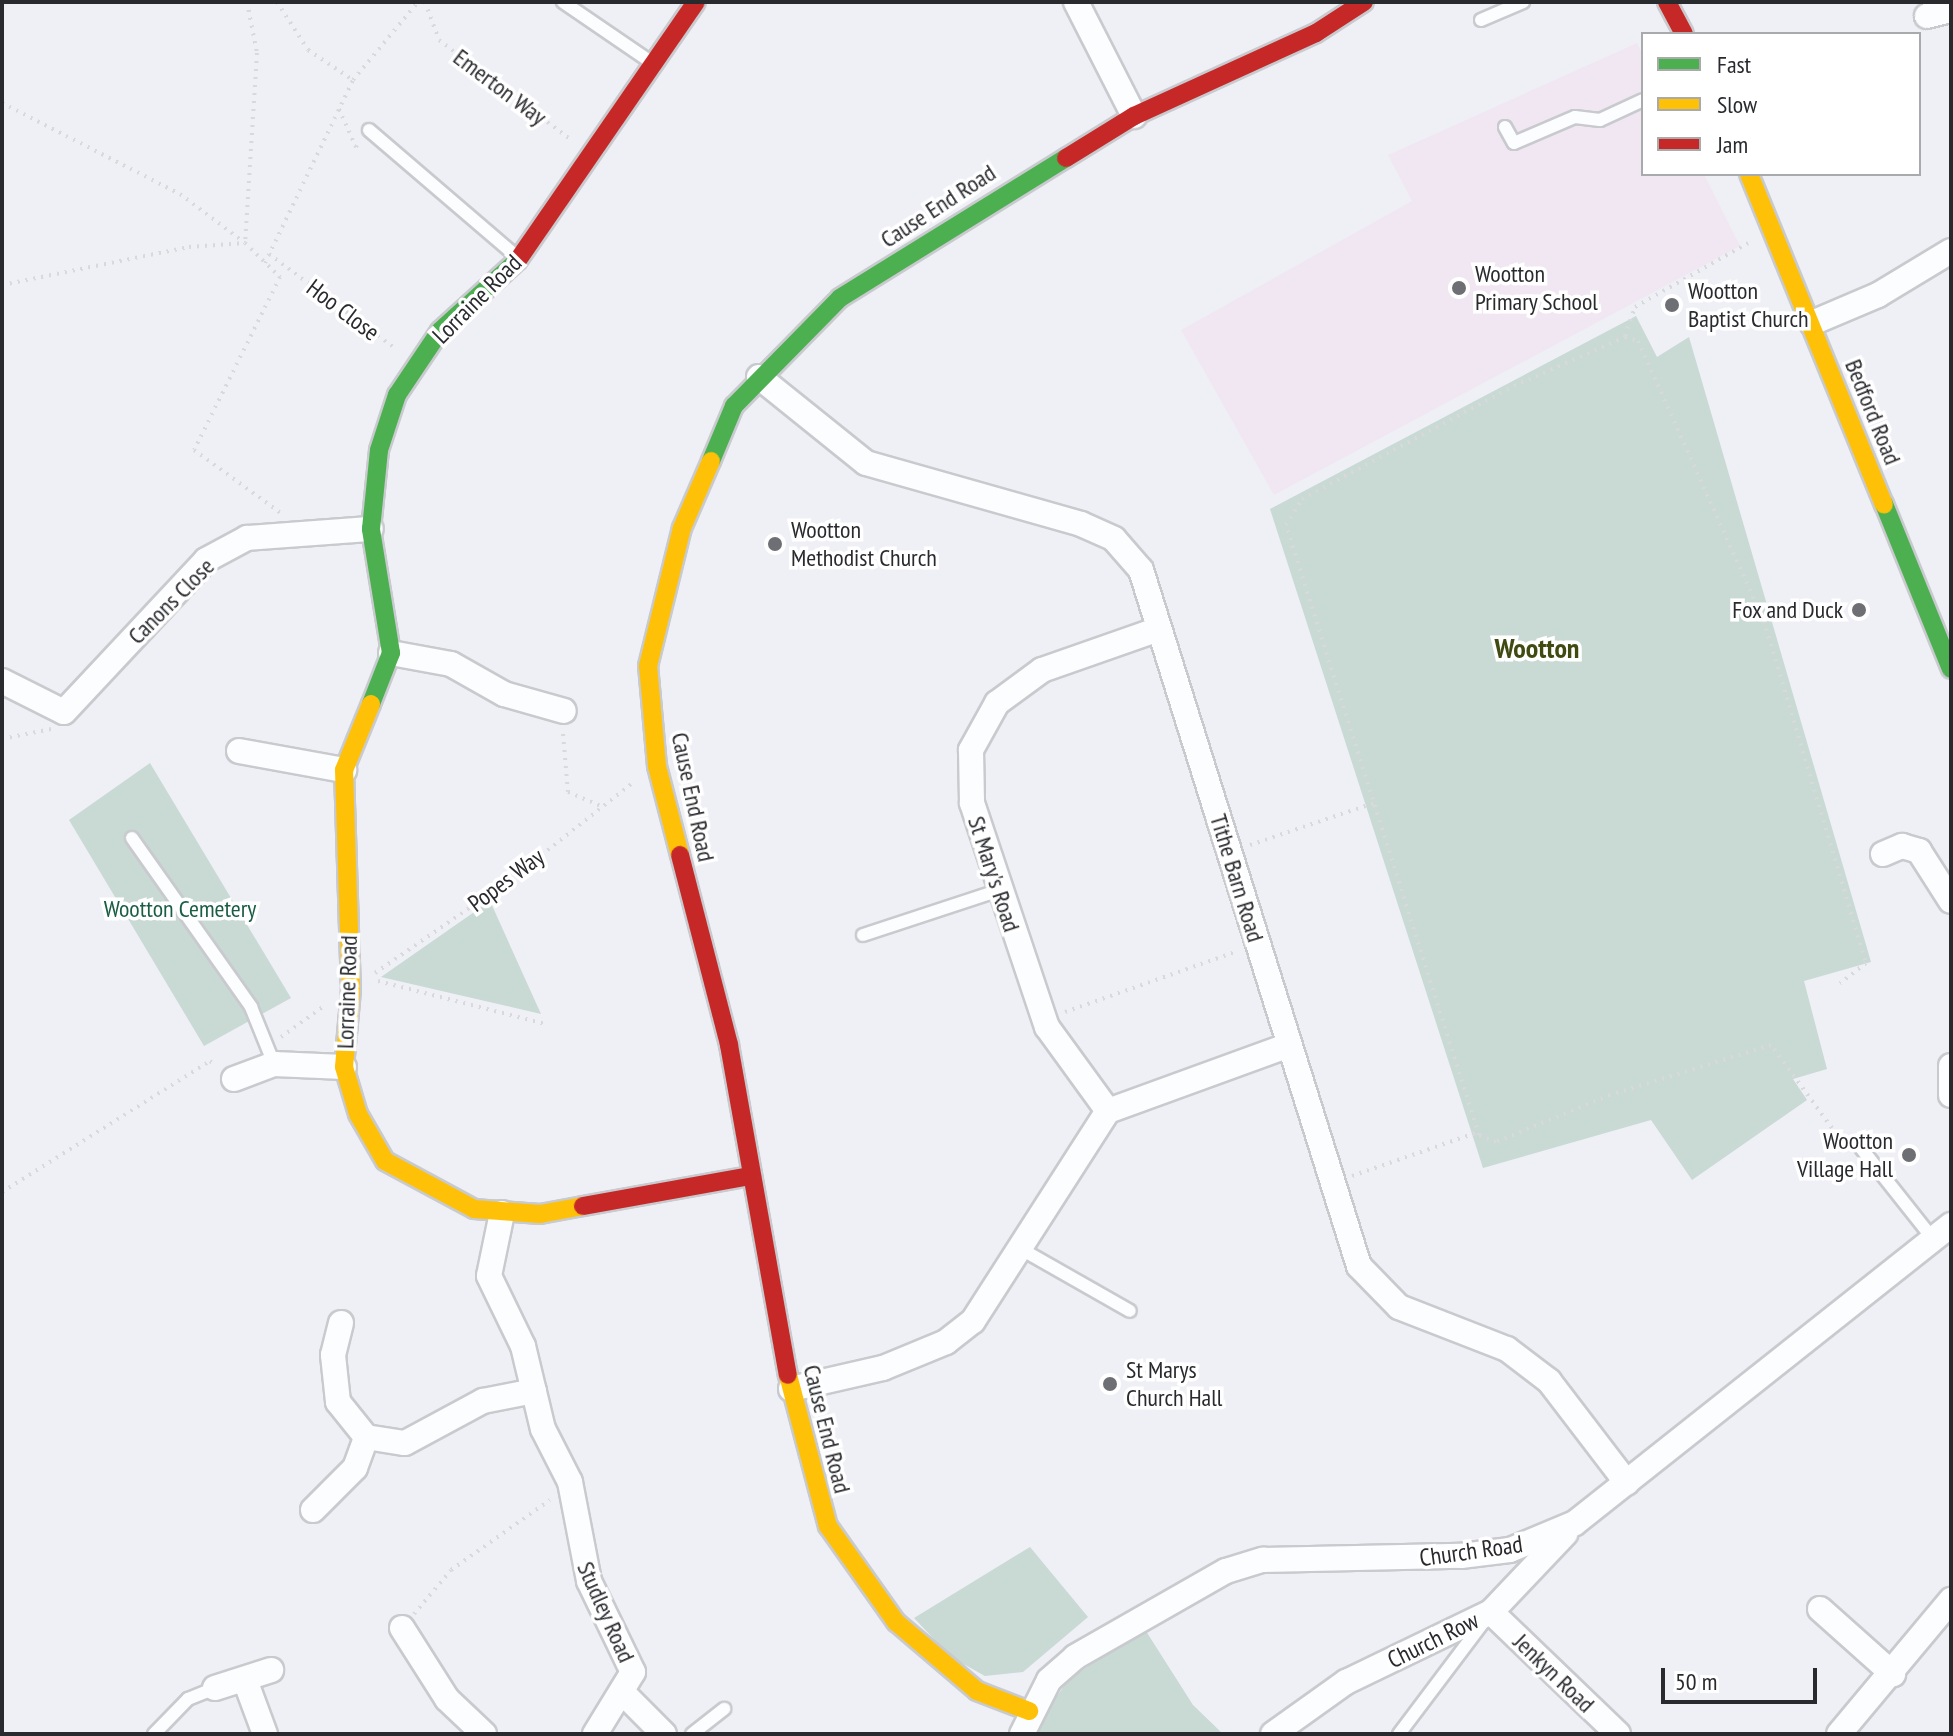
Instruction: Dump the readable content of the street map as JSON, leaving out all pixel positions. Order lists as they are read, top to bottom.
{
  "streets": {
    "street": [
      "Cause End Road",
      "Lorraine Road",
      "Bedford Road",
      "Canons Close",
      "St Mary's Road",
      "Tithe Barn Road",
      "Church Road",
      "Studley Road",
      "Church Row",
      "Jenkyn Road"
    ],
    "path": ["Emerton Way", "Hoo Close", "Popes Way"]
  },
  "crossings": [
    ["Emerton Way", "Lorraine Road"],
    ["Cause End Road", "Lorraine Road"],
    ["Cause End Road", "Tithe Barn Road"],
    ["Cause End Road", "Popes Way"],
    ["Cause End Road", "Church Road"],
    ["Lorraine Road", "Hoo Close"],
    ["Lorraine Road", "Canons Close"],
    ["Lorraine Road", "Popes Way"],
    ["Lorraine Road", "Studley Road"],
    ["St Mary's Road", "Tithe Barn Road"],
    ["Tithe Barn Road", "Church Road"],
    ["Church Road", "Church Row"],
    ["Church Row", "Jenkyn Road"]
  ],
  "districts": ["Wootton"],
  "parks": ["Wootton Cemetery"],
  "places": [
    "Wootton Primary School",
    "Wootton Baptist Church",
    "Wootton Methodist Church",
    "Fox and Duck",
    "Wootton Village Hall",
    "St Marys Church Hall"
  ],
  "legend": ["Fast", "Slow", "Jam"],
  "scale_bar": "50 m"
}
